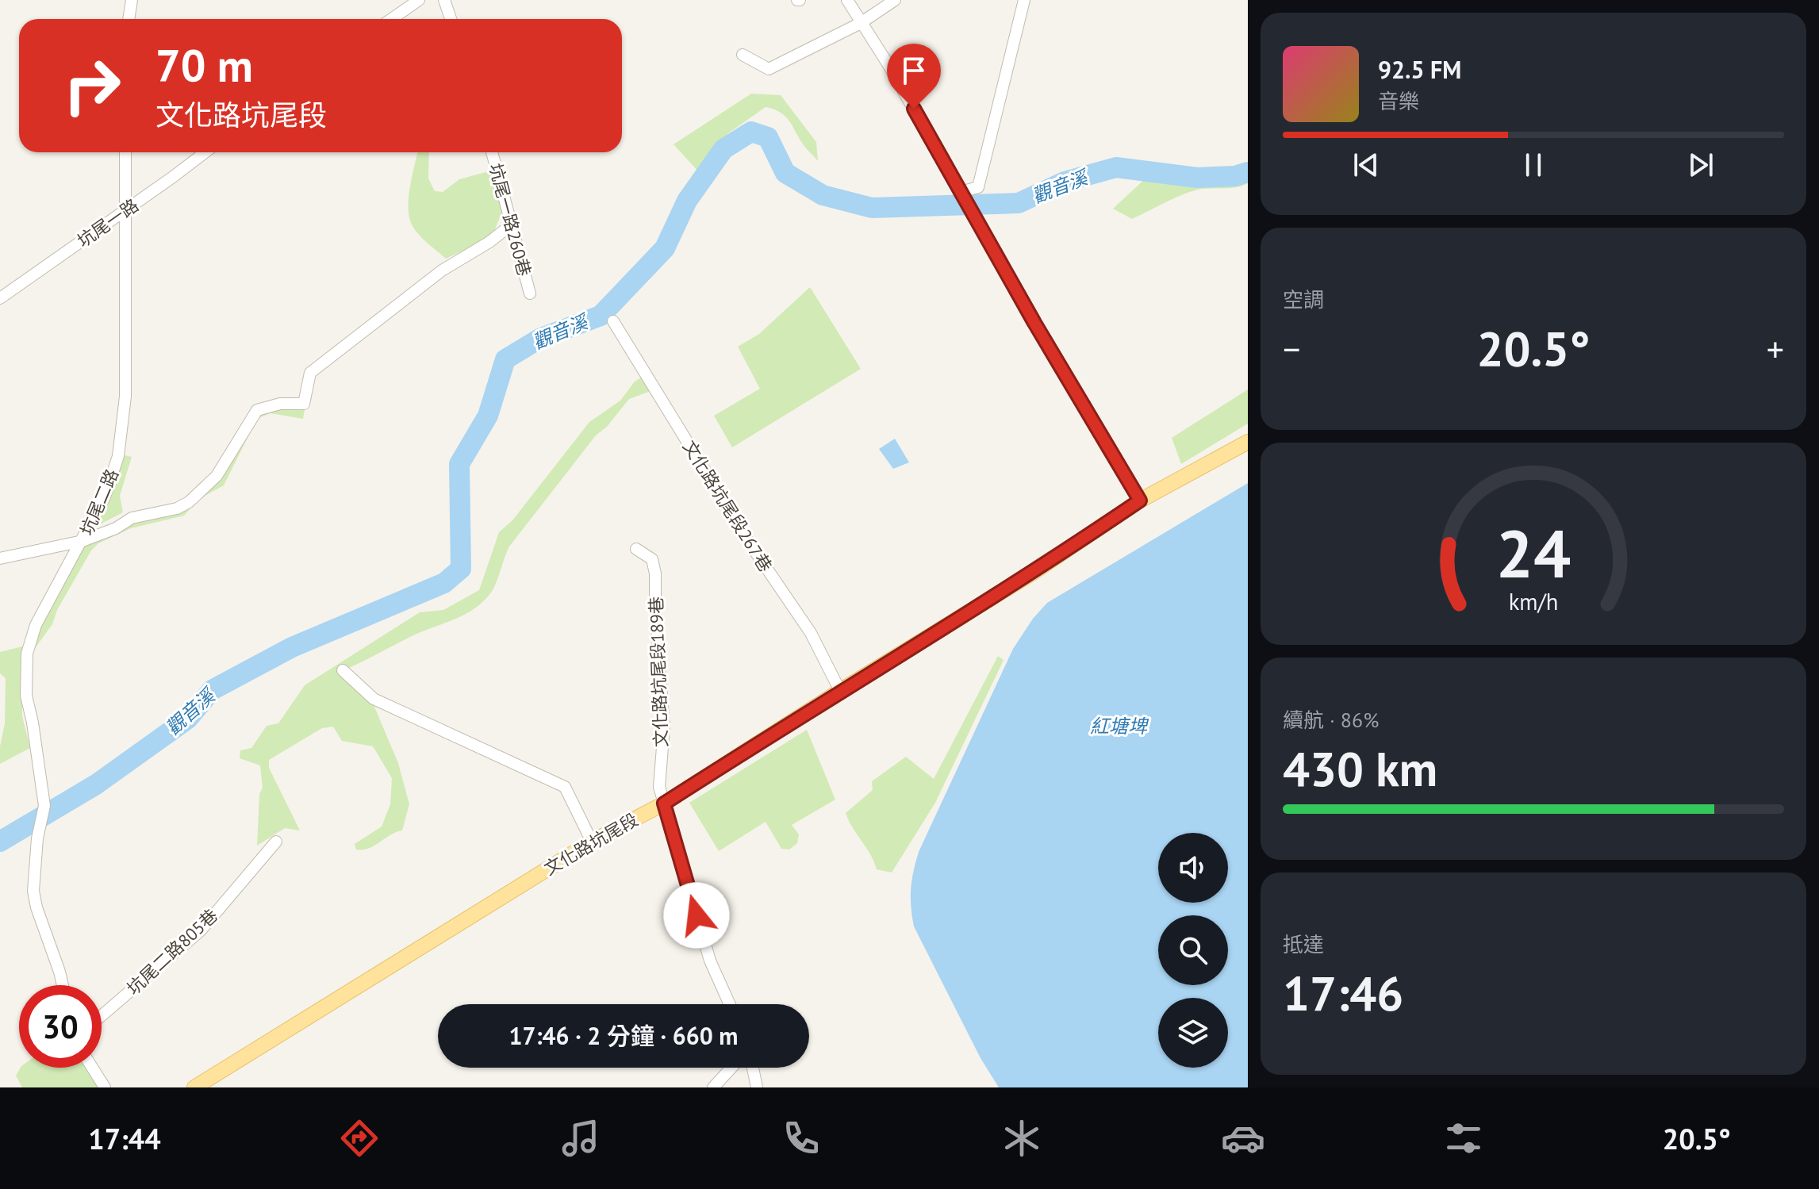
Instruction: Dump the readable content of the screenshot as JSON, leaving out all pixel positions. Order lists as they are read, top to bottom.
{
  "streets": {
    "main road": ["文化路坑尾段"],
    "street": [
      "坑尾一路260巷",
      "坑尾一路",
      "坑尾二路",
      "文化路坑尾段267巷",
      "文化路坑尾段189巷",
      "坑尾二路805巷"
    ]
  },
  "crossings": [
    ["坑尾一路", "坑尾二路"],
    ["文化路坑尾段267巷", "文化路坑尾段"],
    ["文化路坑尾段189巷", "文化路坑尾段"]
  ],
  "water": ["觀音溪", "紅塘埤"],
  "page": {
    "turn": ["70 m", "文化路坑尾段"],
    "song": ["92.5 FM", "音樂"],
    "tile": [
      "空調",
      ["續航 · 86%", "430 km"],
      ["抵達", "17:46"]
    ],
    "heat": ["−", "20.5°", "+"],
    "limit": "30",
    "trip": "17:46 · 2 分鐘 · 660 m",
    "tabs": ["17:44", "20.5°"],
    "gauge": ["24", "km/h"]
  }
}
